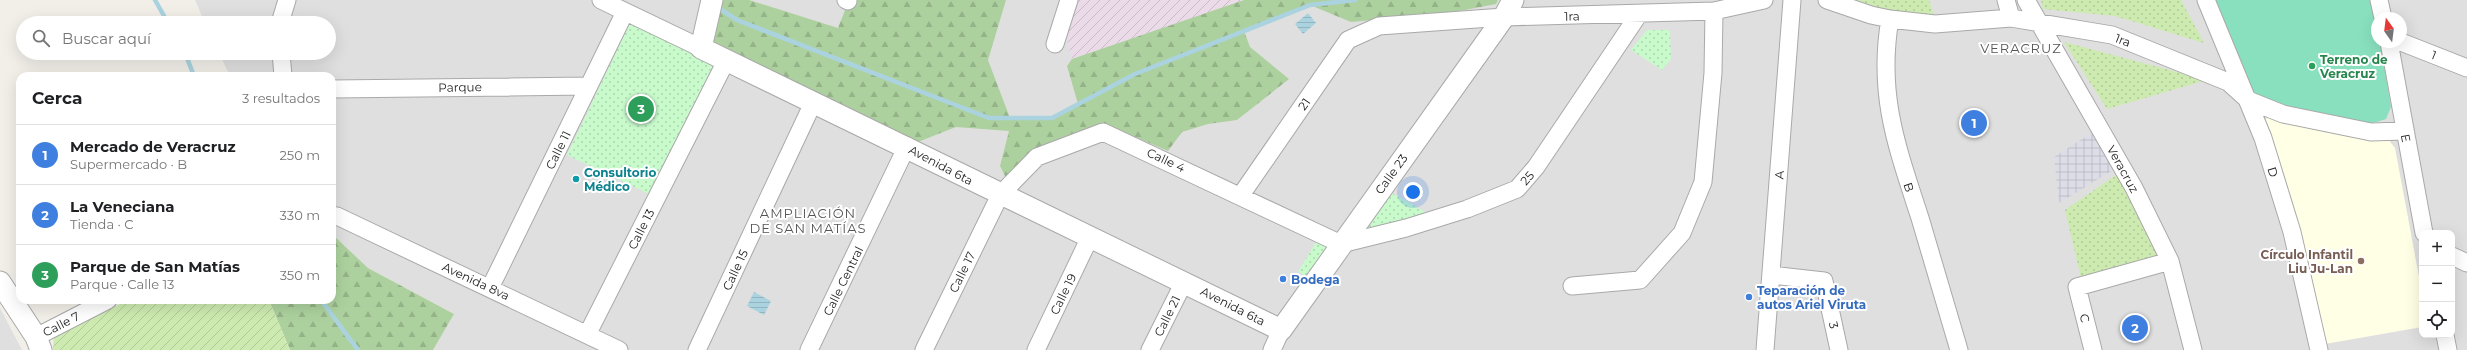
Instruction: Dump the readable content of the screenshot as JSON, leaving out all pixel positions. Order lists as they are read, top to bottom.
{
  "streets": {
    "street": [
      "1ra",
      "1",
      "Parque",
      "21",
      "E",
      "Calle 11",
      "Calle 4",
      "Avenida 6ta",
      "Veracruz",
      "D",
      "Calle 23",
      "A",
      "25",
      "B",
      "Calle 13",
      "Calle 15",
      "Calle 17",
      "Avenida 8va",
      "Calle Central",
      "Calle 19",
      "Calle 21",
      "C",
      "Calle 7",
      "3"
    ]
  },
  "crossings": [
    ["1ra", "21"],
    ["1ra", "E"],
    ["1ra", "Veracruz"],
    ["1ra", "D"],
    ["1ra", "Calle 23"],
    ["1ra", "25"],
    ["1ra", "B"],
    ["Parque", "Calle 11"],
    ["21", "Calle 4"],
    ["Calle 11", "Avenida 6ta"],
    ["Calle 11", "Avenida 8va"],
    ["Calle 4", "Avenida 6ta"],
    ["Calle 4", "Calle 23"],
    ["Calle 4", "25"],
    ["Calle 4", "Calle 17"],
    ["Avenida 6ta", "Calle 23"],
    ["Avenida 6ta", "Calle 13"],
    ["Avenida 6ta", "Calle 15"],
    ["Avenida 6ta", "Calle 17"],
    ["Avenida 6ta", "Calle Central"],
    ["Avenida 6ta", "Calle 19"],
    ["Avenida 6ta", "Calle 21"],
    ["Veracruz", "C"],
    ["Calle 23", "25"],
    ["A", "3"],
    ["Calle 13", "Avenida 8va"]
  ],
  "districts": ["VERACRUZ", "AMPLIACIÓN DE SAN MATÍAS"],
  "places": [
    "Terreno de Veracruz",
    "Consultorio Médico",
    "Círculo Infantil Liu Ju-Lan",
    "Bodega",
    "Teparación de autos Ariel Viruta"
  ],
  "north": "top",
  "page": {
    "search": "Buscar aquí",
    "heading": ["Cerca", "3 resultados"],
    "pins": ["3", "1", "2"],
    "list": [
      {
        "mark": "1",
        "name": "Mercado de Veracruz",
        "note": "Supermercado · B",
        "value": "250 m"
      },
      {
        "mark": "2",
        "name": "La Veneciana",
        "note": "Tienda · C",
        "value": "330 m"
      },
      {
        "mark": "3",
        "name": "Parque de San Matías",
        "note": "Parque · Calle 13",
        "value": "350 m"
      }
    ],
    "map_buttons": ["+", "−"]
  }
}
